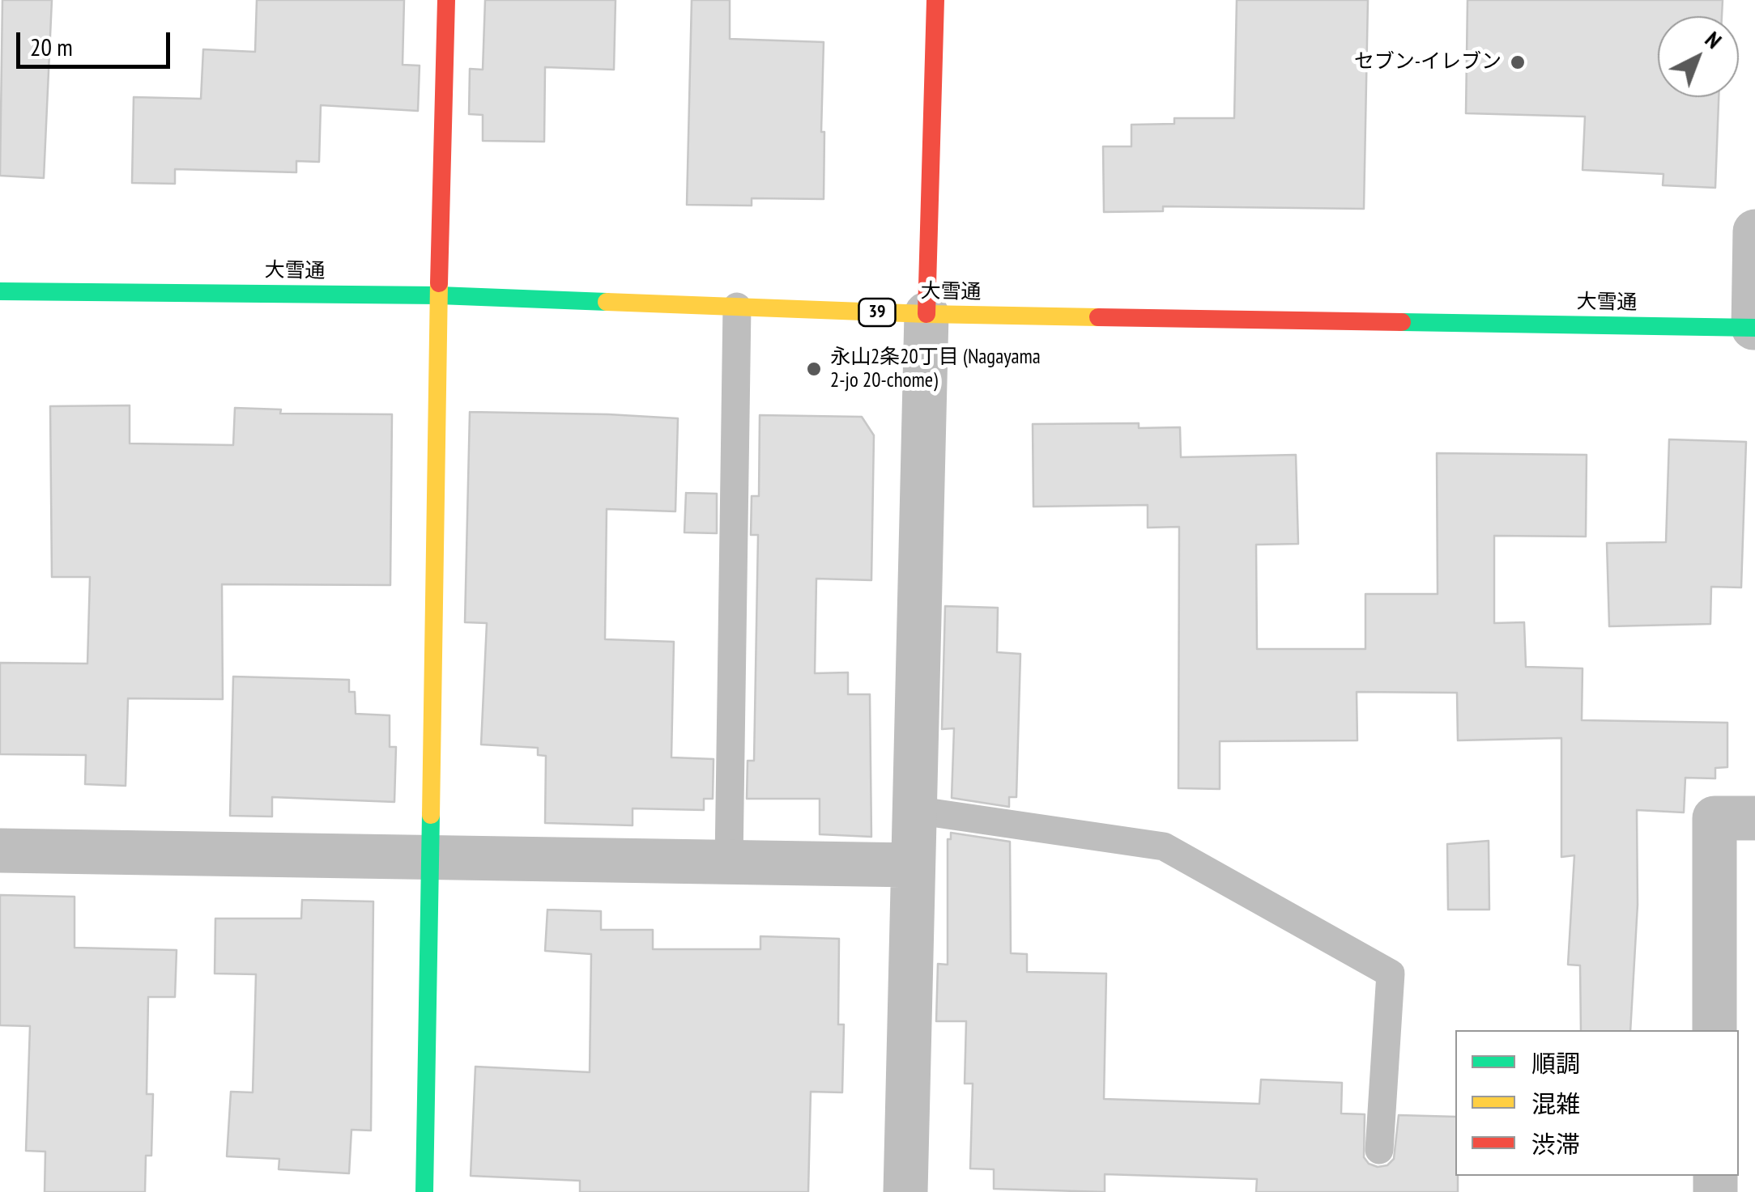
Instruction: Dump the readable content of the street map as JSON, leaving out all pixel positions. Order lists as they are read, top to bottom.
{
  "streets": {
    "main road": ["大雪通", "39"]
  },
  "places": ["セブン-イレブン", "永山2条20丁目 (Nagayama 2-jo 20-chome)"],
  "legend": ["順調", "混雑", "渋滞"],
  "scale_bar": "20 m",
  "north": "top right"
}
